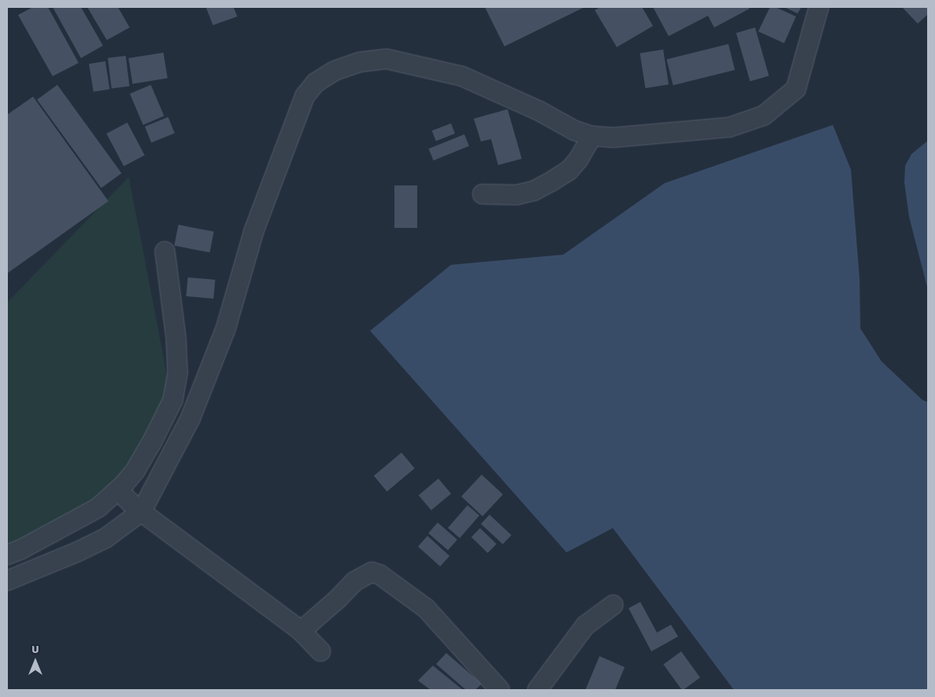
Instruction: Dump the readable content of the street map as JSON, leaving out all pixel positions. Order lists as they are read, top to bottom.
{
  "north": "top"
}
